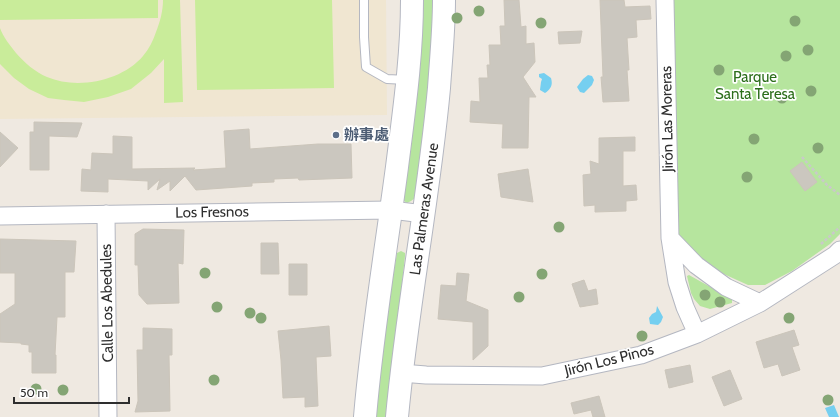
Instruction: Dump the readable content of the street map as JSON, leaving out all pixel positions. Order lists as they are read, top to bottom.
{
  "streets": {
    "main road": ["Las Palmeras Avenue"],
    "street": [
      "Jirón Las Moreras",
      "Los Fresnos",
      "Calle Los Abedules",
      "Jirón Los Pinos"
    ]
  },
  "crossings": [
    ["Jirón Las Moreras", "Jirón Los Pinos"],
    ["Las Palmeras Avenue", "Los Fresnos"],
    ["Las Palmeras Avenue", "Jirón Los Pinos"],
    ["Los Fresnos", "Calle Los Abedules"]
  ],
  "parks": ["Parque Santa Teresa"],
  "places": ["辦事處"],
  "scale_bar": "50 m"
}
